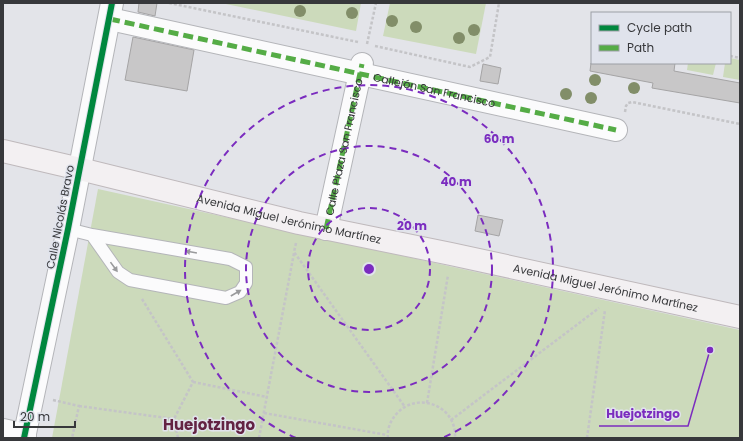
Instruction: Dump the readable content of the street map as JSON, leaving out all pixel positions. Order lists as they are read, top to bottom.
{
  "streets": {
    "main road": ["Avenida Miguel Jerónimo Martínez"],
    "street": ["Callejón San Francisco", "Calle Plaza San Francisco", "Calle Nicolás Bravo"]
  },
  "crossings": [
    ["Callejón San Francisco", "Calle Plaza San Francisco"],
    ["Callejón San Francisco", "Calle Nicolás Bravo"],
    ["Calle Plaza San Francisco", "Avenida Miguel Jerónimo Martínez"],
    ["Calle Nicolás Bravo", "Avenida Miguel Jerónimo Martínez"]
  ],
  "districts": ["Huejotzingo"],
  "places": ["Huejotzingo"],
  "legend": ["Cycle path", "Path"],
  "scale_bar": "20 m",
  "rings": ["60 m", "40 m", "20 m"]
}
